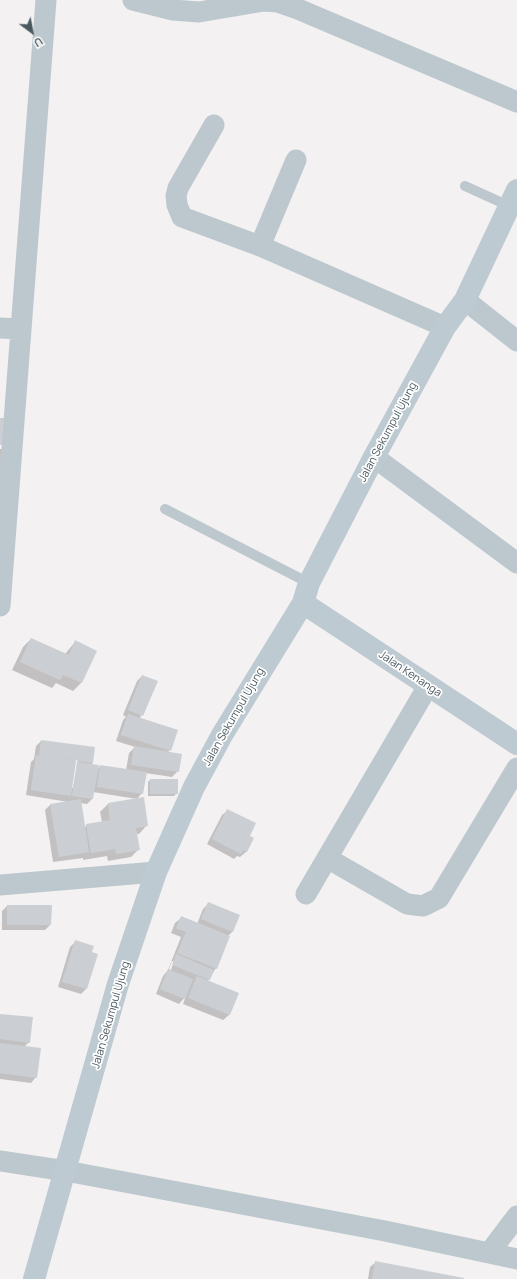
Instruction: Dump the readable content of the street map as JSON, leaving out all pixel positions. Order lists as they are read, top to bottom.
{
  "streets": {
    "main road": ["Jalan Sekumpul Ujung", "Jalan Kenanga"]
  },
  "crossings": [
    ["Jalan Sekumpul Ujung", "Jalan Kenanga"]
  ],
  "north": "bottom right"
}
